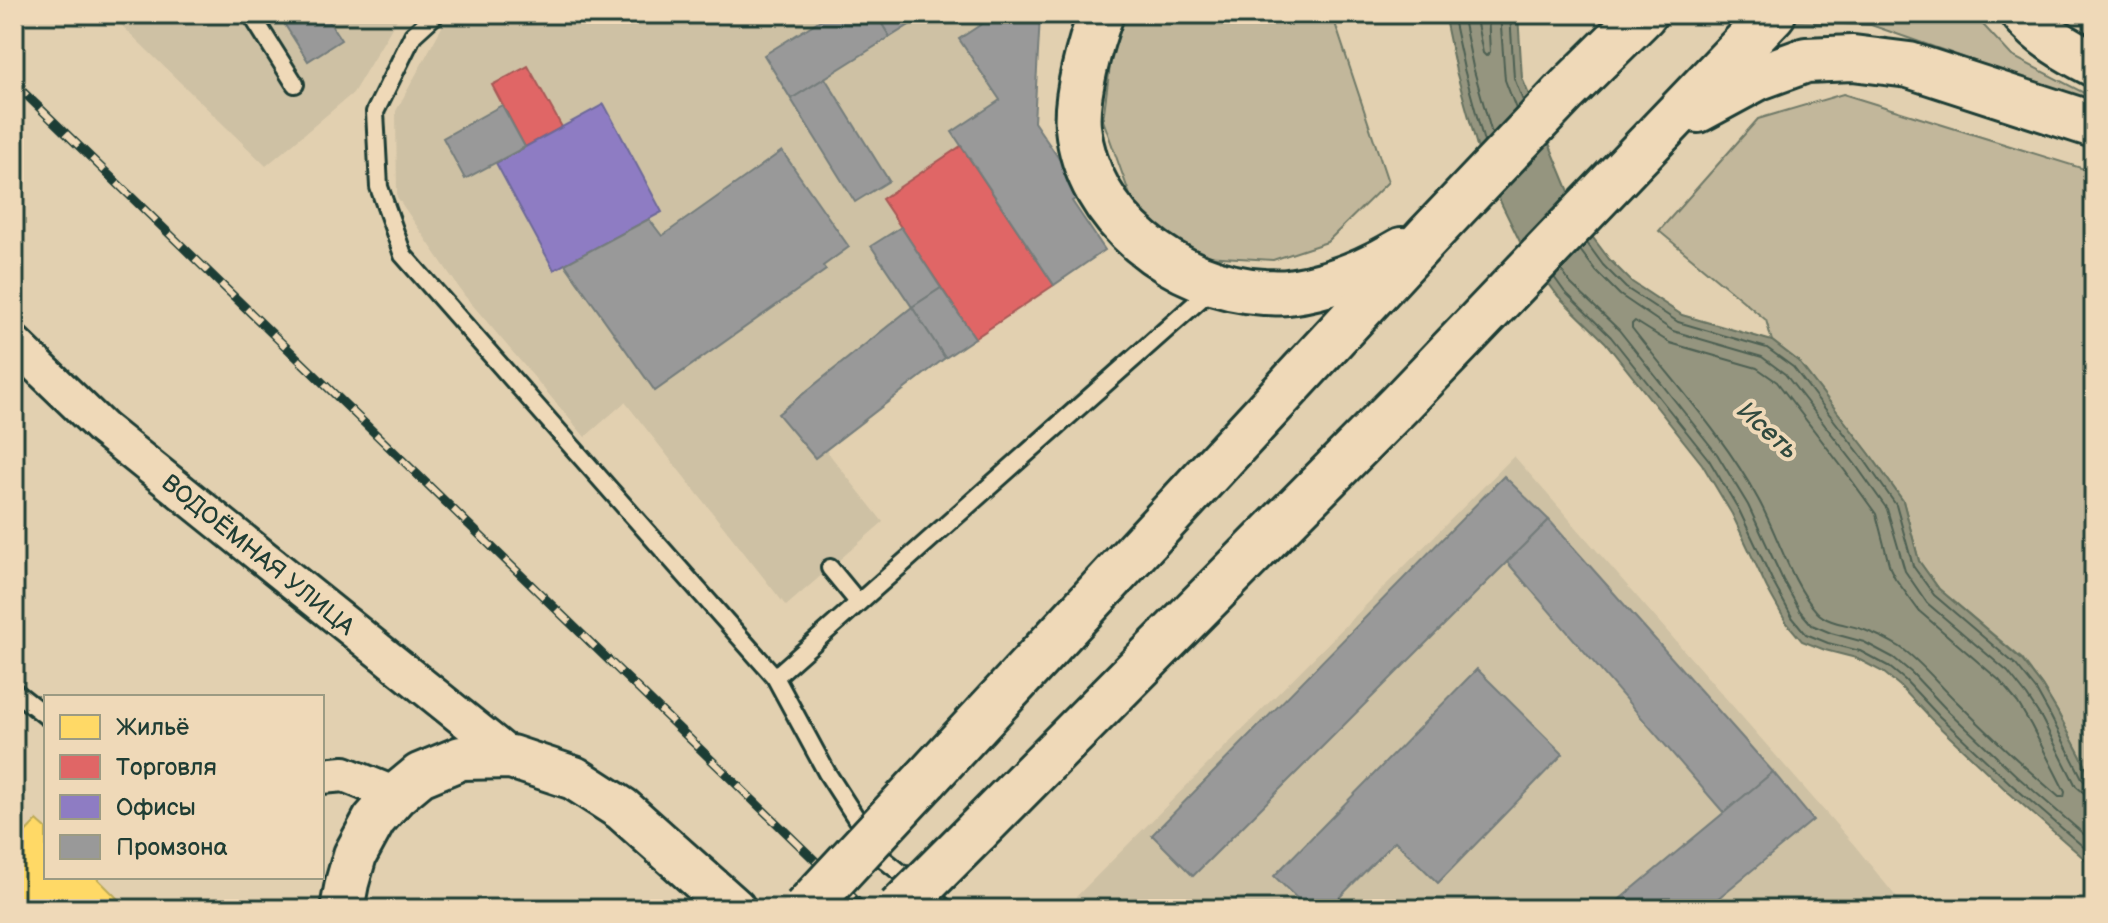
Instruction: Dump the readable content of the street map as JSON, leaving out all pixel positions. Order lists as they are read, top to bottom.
{
  "streets": {
    "street": ["ВОДОЁМНАЯ УЛИЦА"]
  },
  "water": ["Исеть"],
  "legend": [
    "Жильё",
    "Торговля",
    "Офисы",
    "Промзона"
  ]
}
